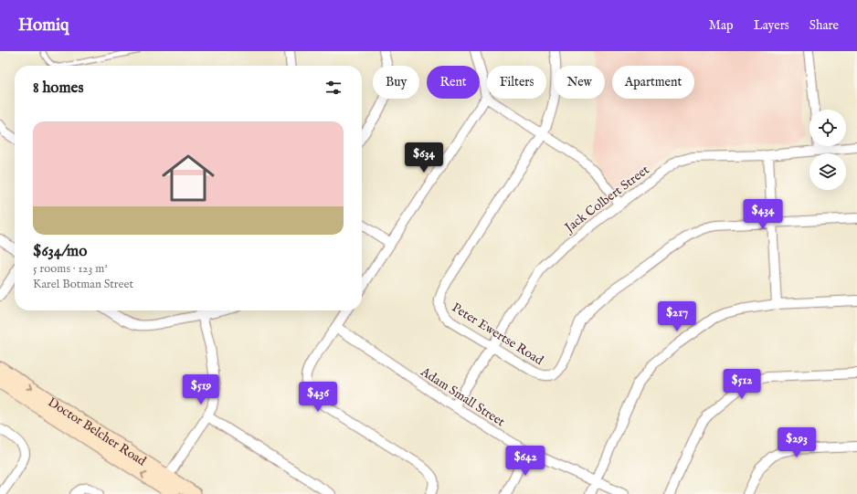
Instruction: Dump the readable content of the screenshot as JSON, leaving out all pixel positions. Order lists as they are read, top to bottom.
{
  "streets": {
    "main road": ["Doctor Belcher Road"],
    "street": ["Jack Colbert Street", "Peter Ewertse Road", "Adam Small Street"]
  },
  "crossings": [
    ["Jack Colbert Street", "Peter Ewertse Road"],
    ["Jack Colbert Street", "Adam Small Street"]
  ],
  "page": {
    "header": "Homiq",
    "nav": ["Map", "Layers", "Share"],
    "chip": [
      "Buy",
      "Rent",
      "Filters",
      "New",
      "Apartment"
    ],
    "heading": "8 homes",
    "list": [
      {
        "name": "$634/mo",
        "note": "5 rooms · 123 m² · Karel Botman Street"
      }
    ],
    "price": [
      "$634",
      "$434",
      "$217",
      "$512",
      "$519",
      "$436",
      "$293",
      "$642"
    ]
  }
}
